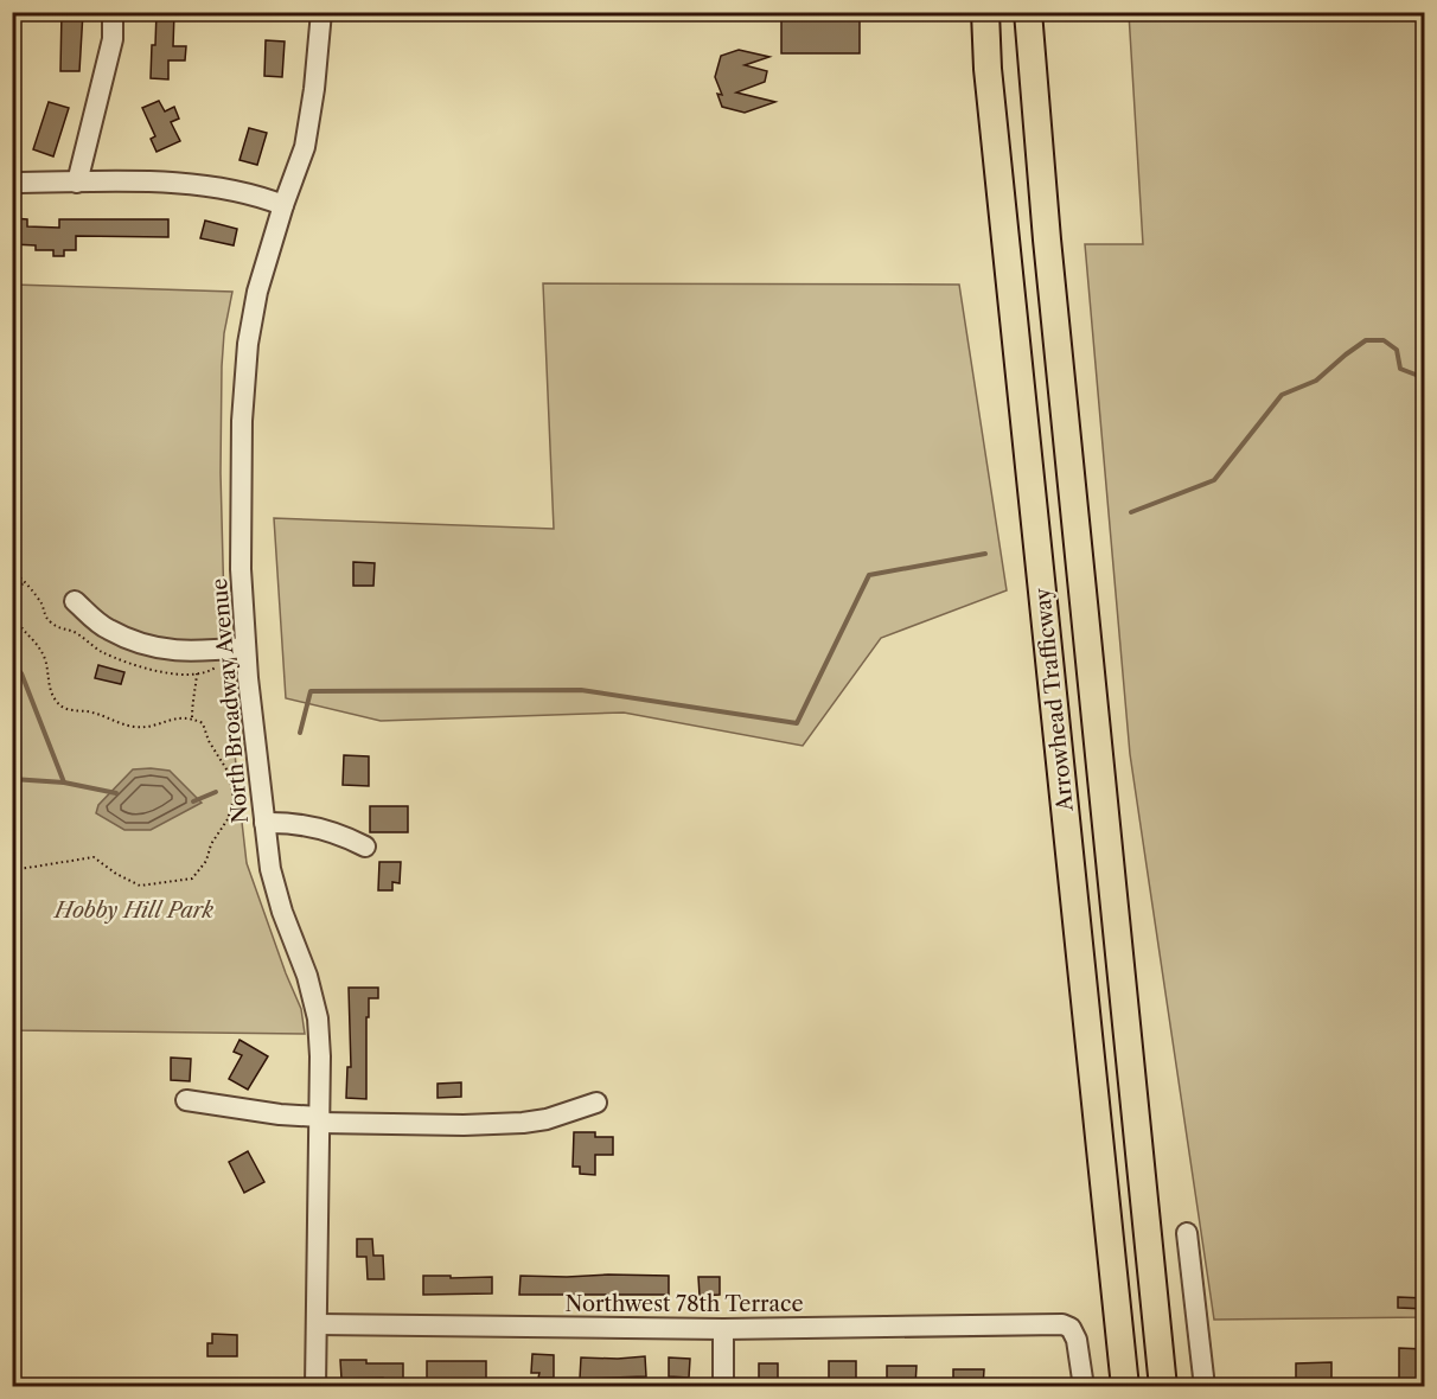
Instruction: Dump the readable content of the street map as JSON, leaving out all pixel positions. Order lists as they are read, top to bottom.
{
  "streets": {
    "highway": ["Arrowhead Trafficway"],
    "street": ["North Broadway Avenue", "Northwest 78th Terrace"]
  },
  "crossings": [
    ["North Broadway Avenue", "Northwest 78th Terrace"]
  ],
  "parks": ["Hobby Hill Park"]
}
